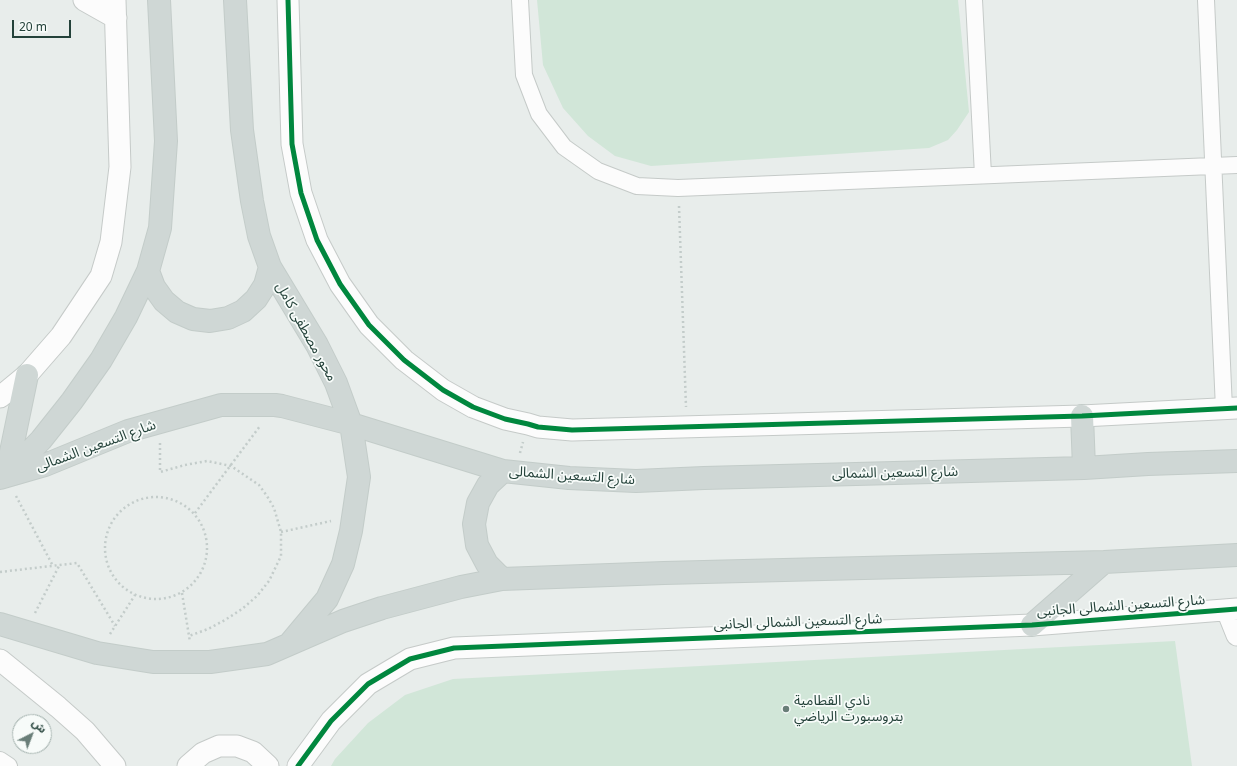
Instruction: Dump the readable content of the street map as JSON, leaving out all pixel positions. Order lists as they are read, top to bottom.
{
  "streets": {
    "main road": ["محور مصطفى كامل", "شارع التسعين الشمالى"],
    "street": ["شارع التسعين الشمالى الجانبى"]
  },
  "crossings": [
    ["محور مصطفى كامل", "شارع التسعين الشمالى"]
  ],
  "places": ["نادي القطامية بتروسبورت الرياضي"],
  "scale_bar": "20 m",
  "north": "top right"
}
